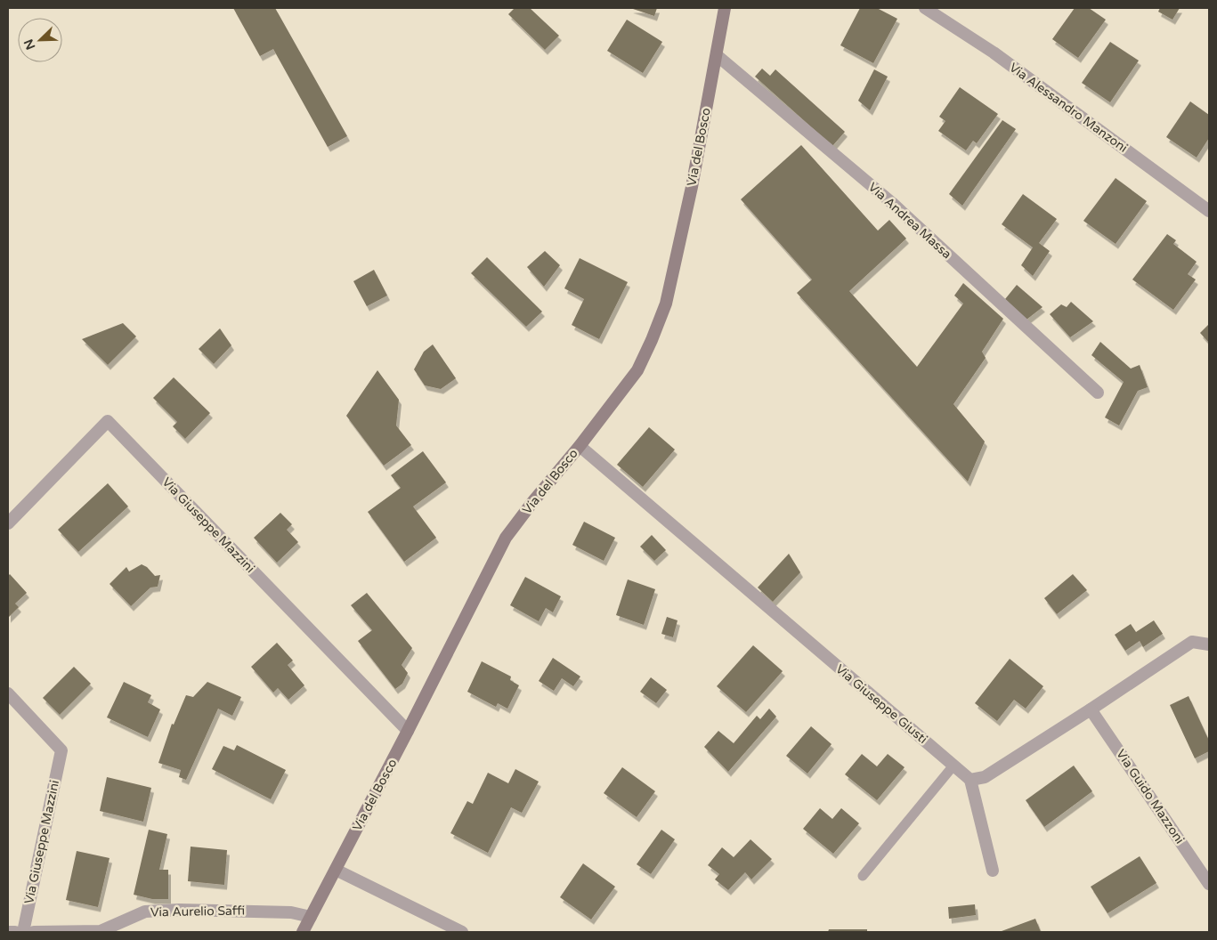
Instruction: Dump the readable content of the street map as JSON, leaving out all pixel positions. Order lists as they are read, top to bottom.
{
  "streets": {
    "main road": ["Via del Bosco"],
    "street": [
      "Via Alessandro Manzoni",
      "Via Andrea Massa",
      "Via Giuseppe Mazzini",
      "Via Giuseppe Giusti",
      "Via Guido Mazzoni",
      "Via Aurelio Saffi"
    ]
  },
  "crossings": [
    ["Via del Bosco", "Via Andrea Massa"],
    ["Via del Bosco", "Via Giuseppe Mazzini"],
    ["Via del Bosco", "Via Giuseppe Giusti"],
    ["Via del Bosco", "Via Aurelio Saffi"]
  ],
  "north": "bottom left"
}
